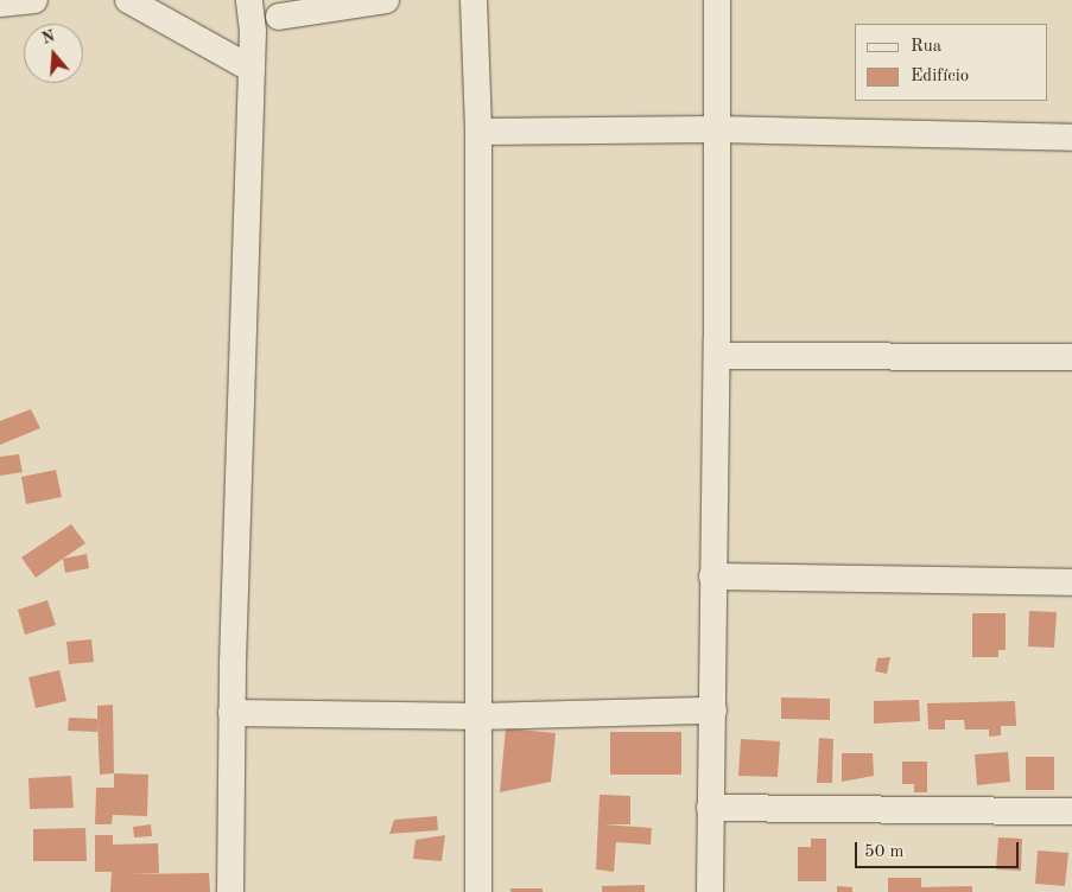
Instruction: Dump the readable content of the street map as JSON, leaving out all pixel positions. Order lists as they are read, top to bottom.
{
  "legend": ["Rua", "Edifício"],
  "scale_bar": "50 m",
  "north": "top"
}
